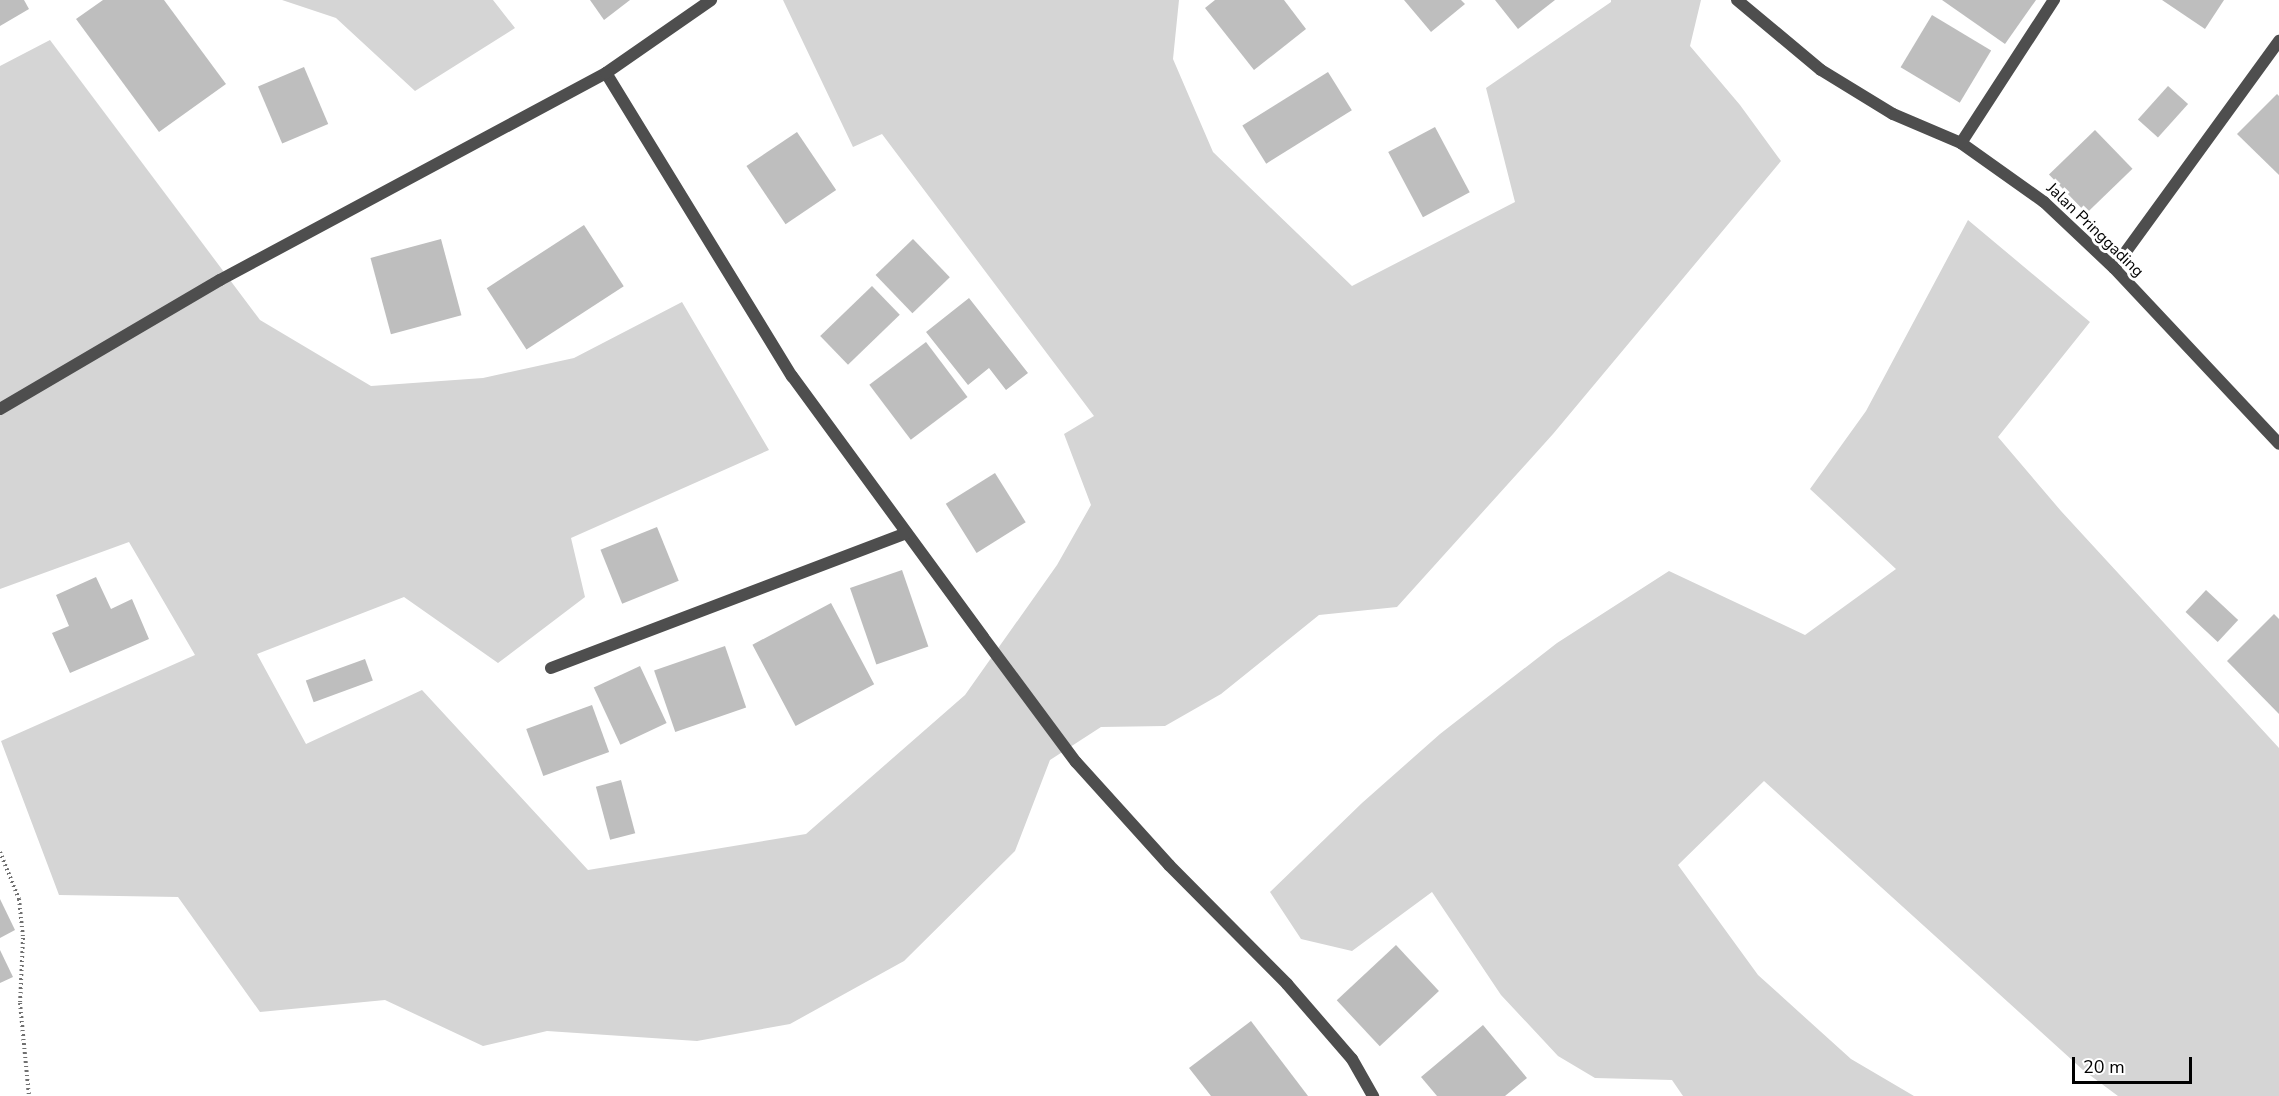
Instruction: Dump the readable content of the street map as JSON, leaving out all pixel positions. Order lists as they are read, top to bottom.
{
  "streets": {
    "street": ["Jalan Pringgading"]
  },
  "scale_bar": "20 m"
}
